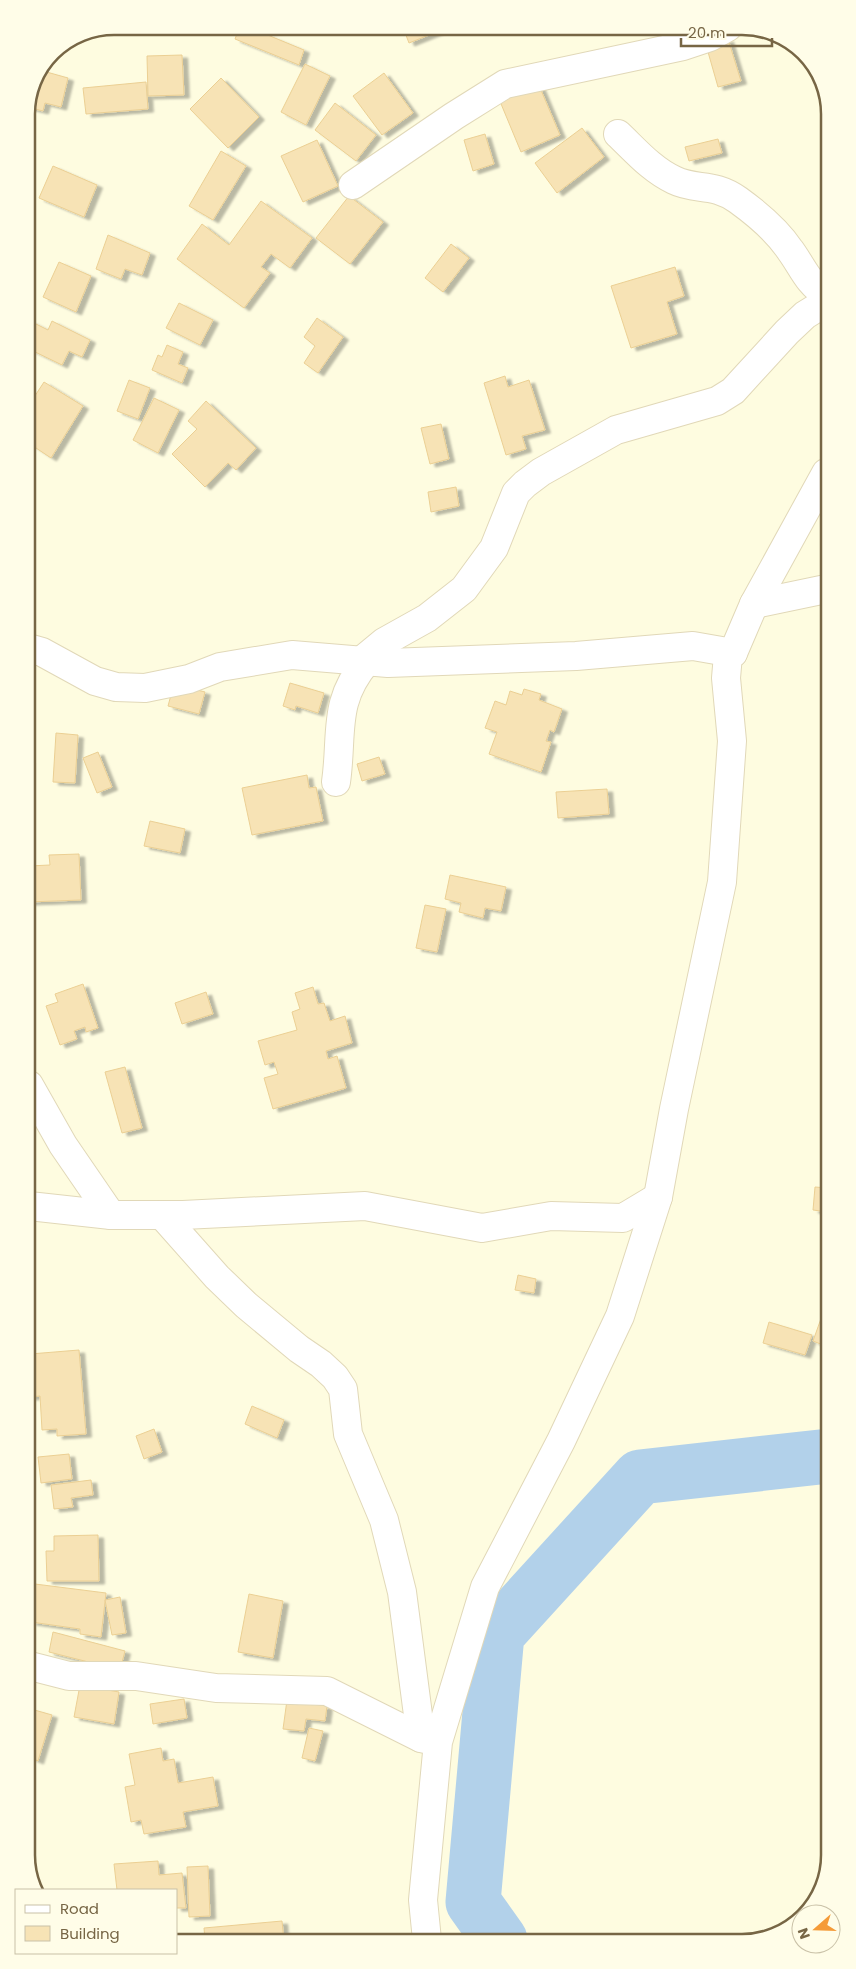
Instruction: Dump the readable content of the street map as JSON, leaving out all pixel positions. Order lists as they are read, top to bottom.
{
  "legend": ["Road", "Building"],
  "scale_bar": "20 m",
  "north": "left"
}
